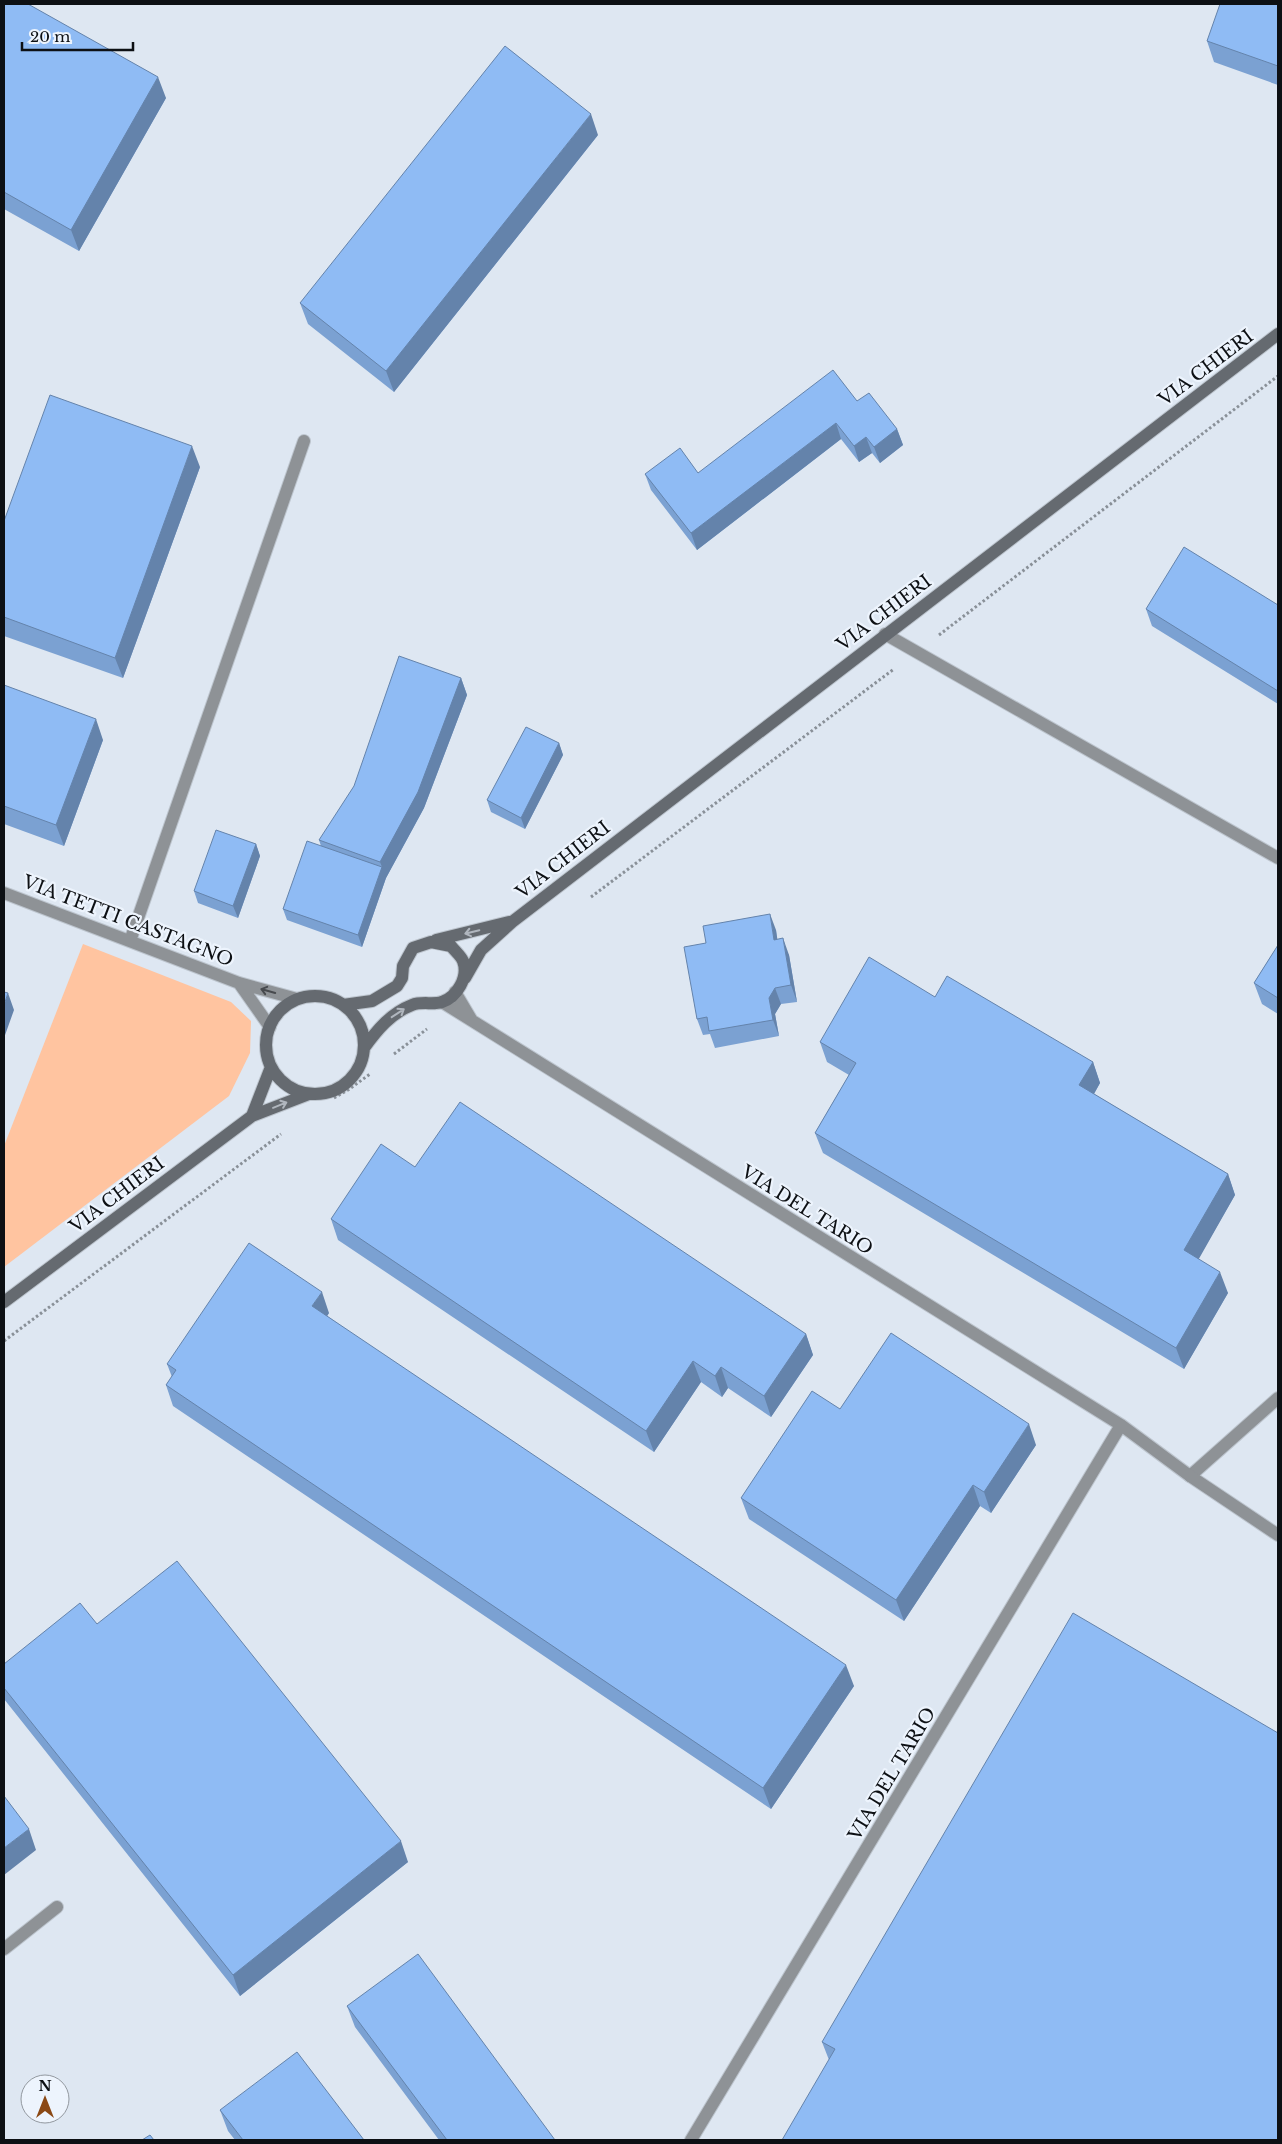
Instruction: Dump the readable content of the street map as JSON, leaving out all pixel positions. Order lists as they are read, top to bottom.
{
  "streets": {
    "main road": ["VIA CHIERI"],
    "street": ["VIA TETTI CASTAGNO", "VIA DEL TARIO"]
  },
  "crossings": [
    ["VIA CHIERI", "VIA TETTI CASTAGNO"],
    ["VIA CHIERI", "VIA DEL TARIO"]
  ],
  "scale_bar": "20 m",
  "north": "top"
}
